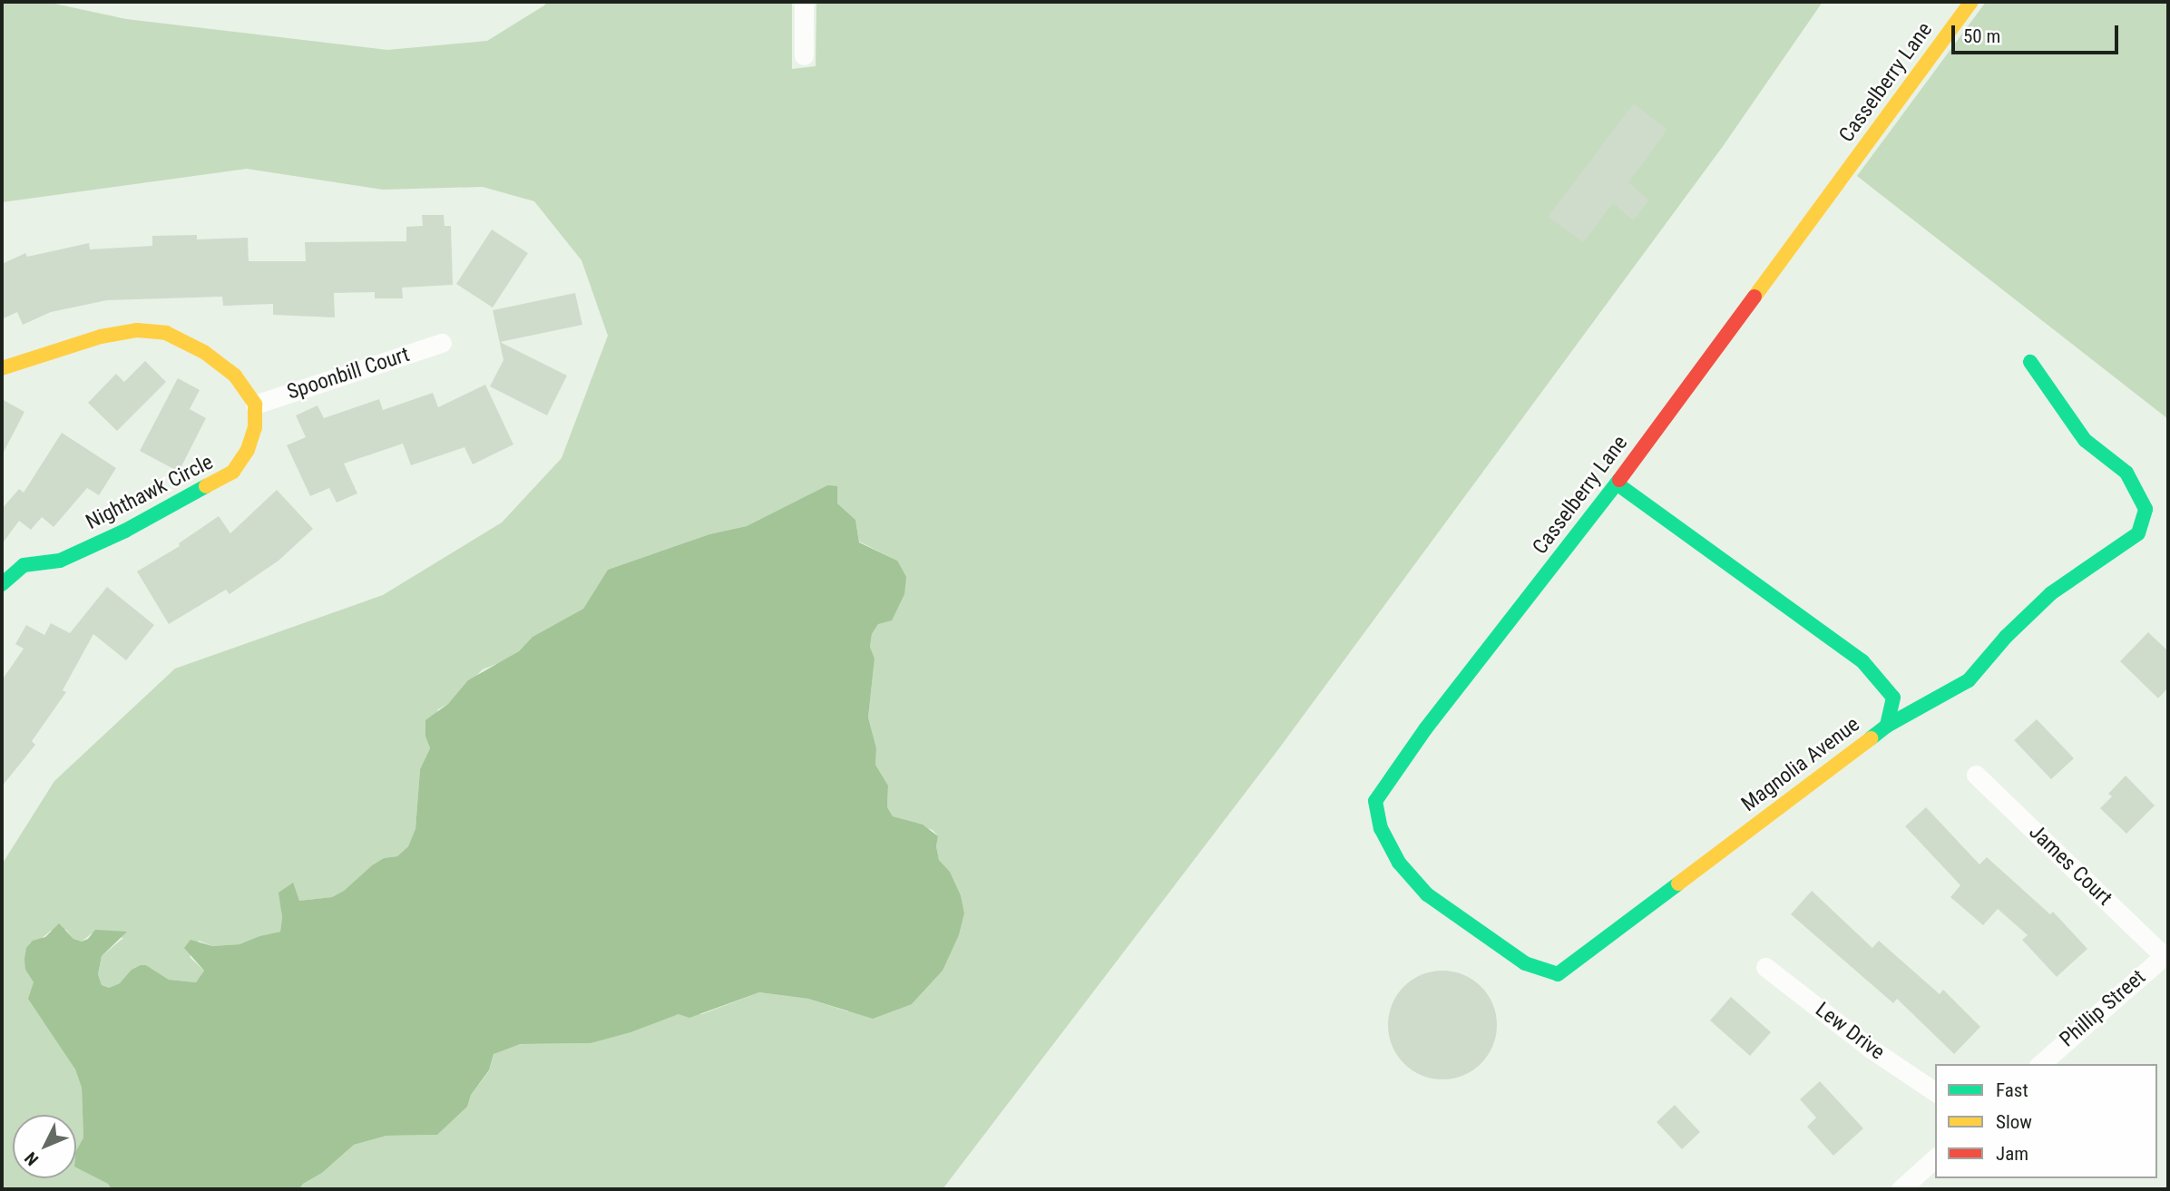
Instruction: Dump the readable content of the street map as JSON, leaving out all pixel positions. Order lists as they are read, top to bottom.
{
  "streets": {
    "street": [
      "Casselberry Lane",
      "Spoonbill Court",
      "Nighthawk Circle",
      "Magnolia Avenue",
      "James Court",
      "Phillip Street",
      "Lew Drive"
    ]
  },
  "crossings": [
    ["Casselberry Lane", "Magnolia Avenue"],
    ["Spoonbill Court", "Nighthawk Circle"],
    ["James Court", "Phillip Street"]
  ],
  "legend": ["Fast", "Slow", "Jam"],
  "scale_bar": "50 m",
  "north": "bottom left"
}
